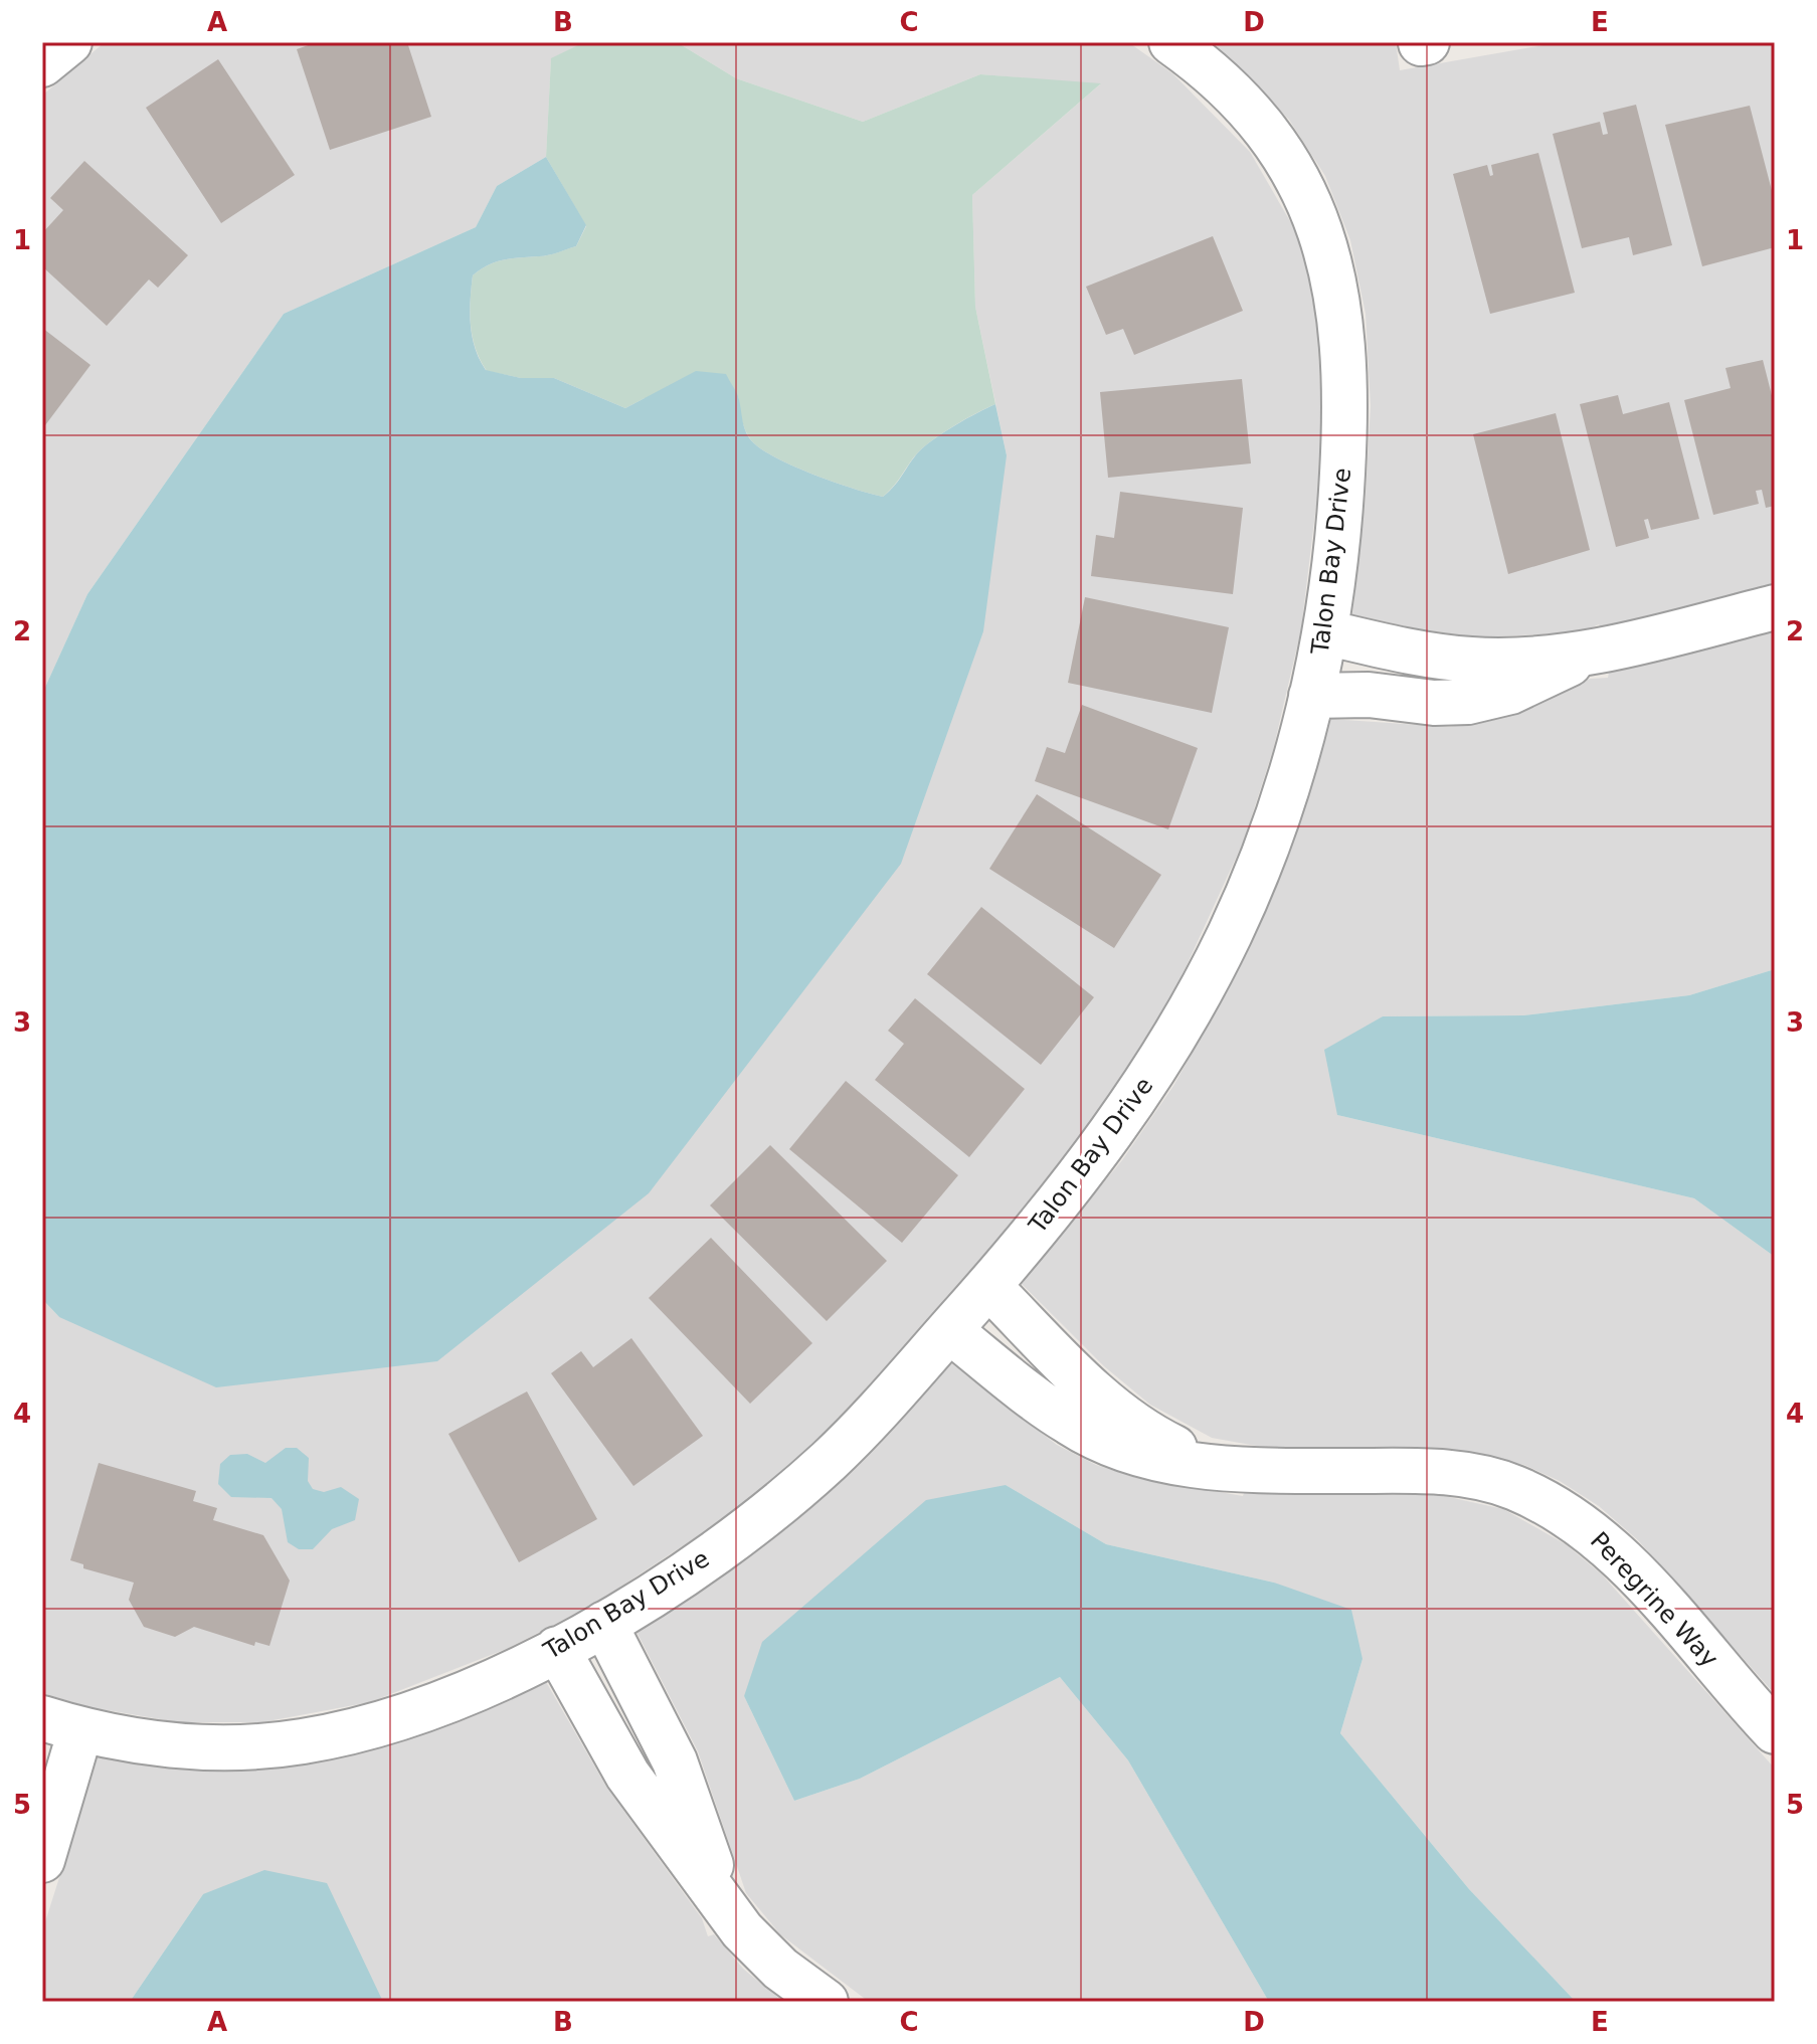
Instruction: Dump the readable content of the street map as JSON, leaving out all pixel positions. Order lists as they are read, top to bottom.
{
  "streets": {
    "street": ["Talon Bay Drive", "Peregrine Way"]
  },
  "crossings": [
    ["Talon Bay Drive", "Peregrine Way"]
  ],
  "grid": {
    "columns": [
      "A",
      "B",
      "C",
      "D",
      "E"
    ],
    "rows": [
      "1",
      "2",
      "3",
      "4",
      "5"
    ]
  }
}
